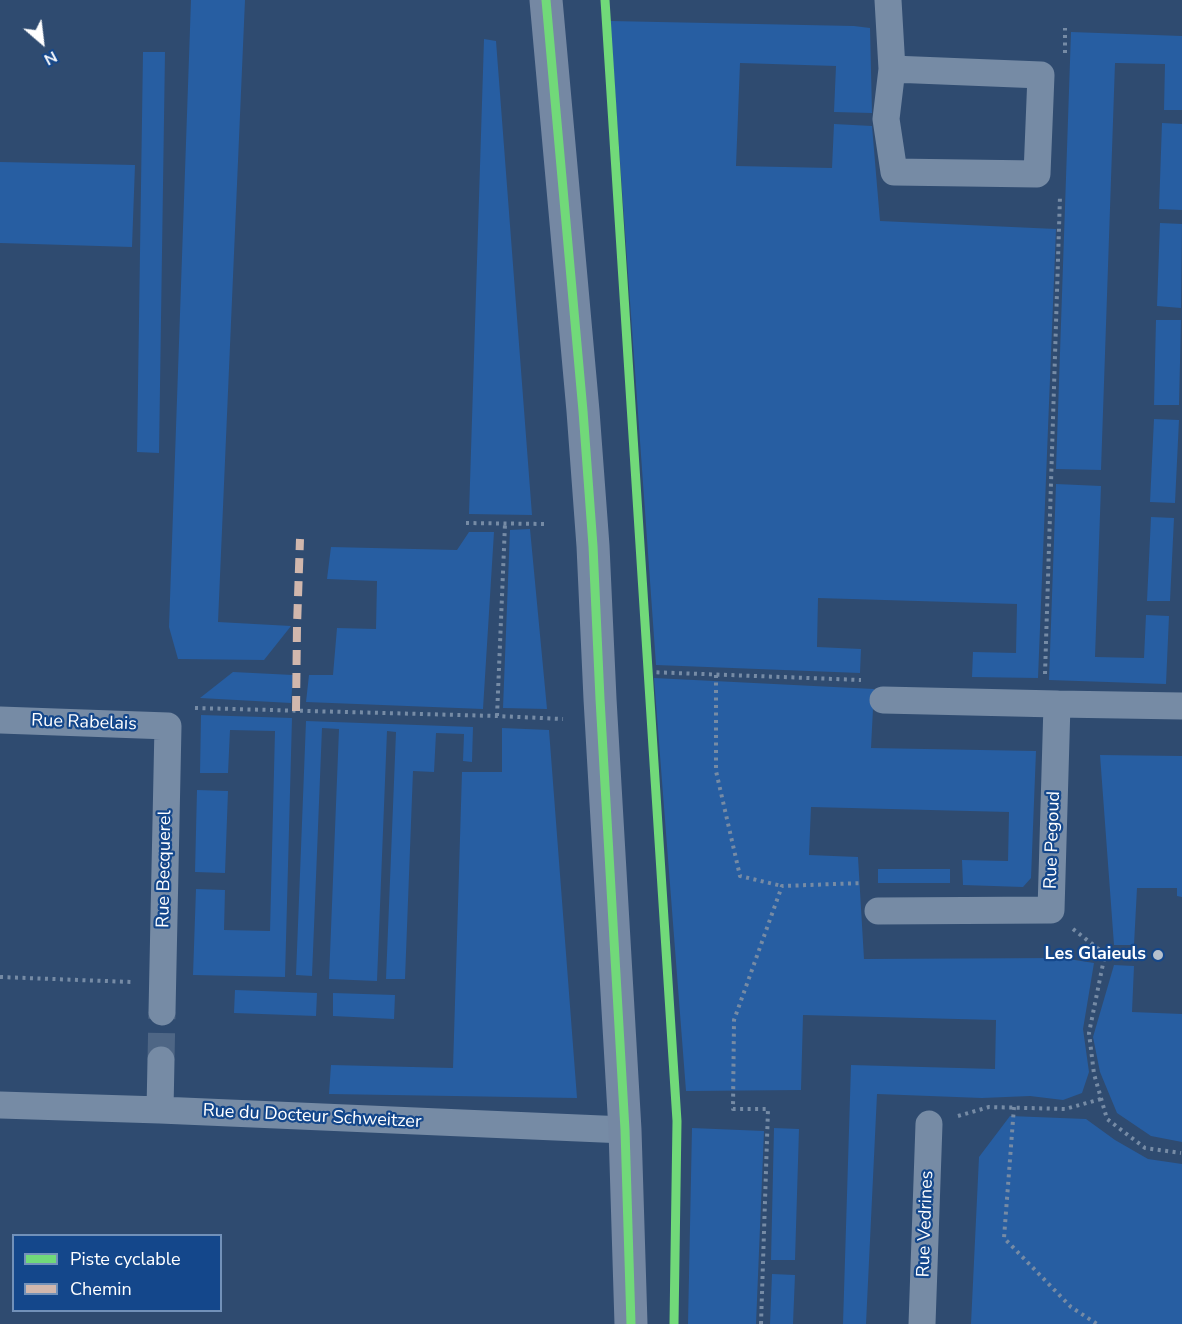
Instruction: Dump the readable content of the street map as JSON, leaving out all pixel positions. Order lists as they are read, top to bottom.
{
  "streets": {
    "street": [
      "Rue Rabelais",
      "Rue Pegoud",
      "Rue Becquerel",
      "Rue du Docteur Schweitzer",
      "Rue Vedrines"
    ]
  },
  "crossings": [
    ["Rue Rabelais", "Rue Becquerel"]
  ],
  "places": ["Les Glaieuls"],
  "legend": ["Piste cyclable", "Chemin"],
  "north": "bottom right"
}
